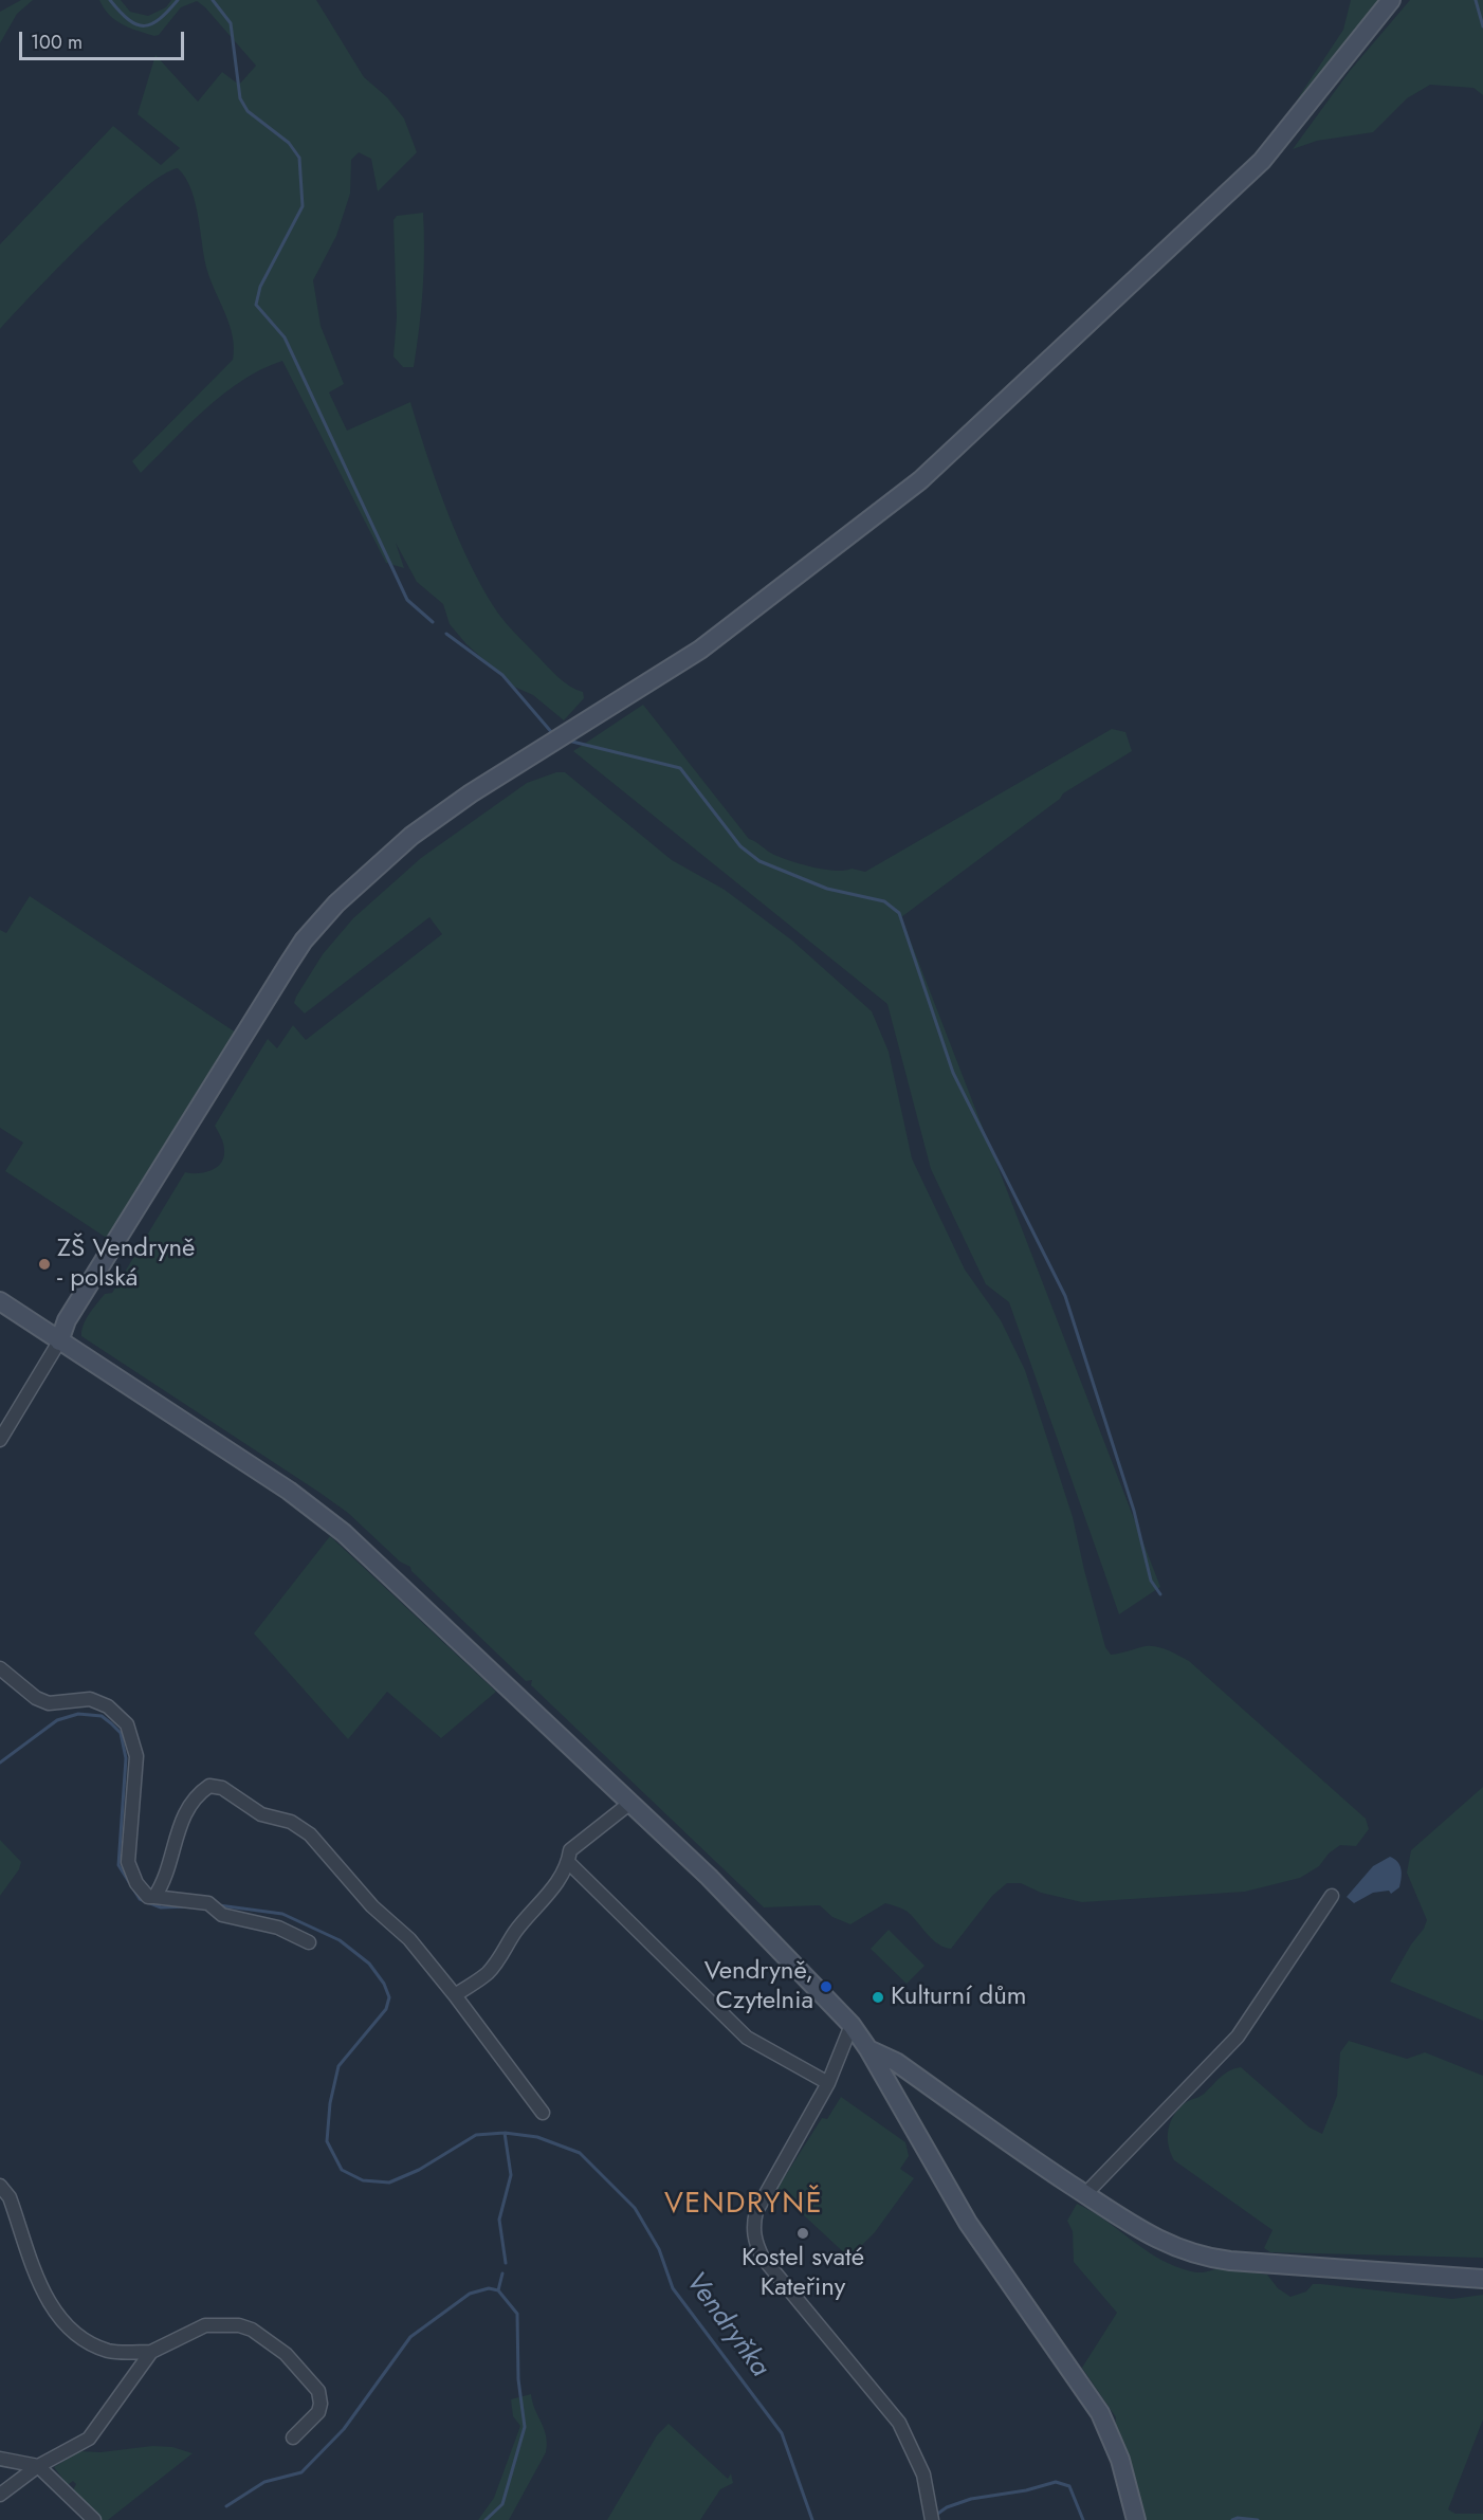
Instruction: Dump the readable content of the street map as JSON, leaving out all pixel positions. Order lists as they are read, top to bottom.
{
  "districts": ["VENDRYNĚ"],
  "water": ["Vendryňka"],
  "places": [
    "ZŠ Vendryně - polská",
    "Vendryně, Czytelnia",
    "Kulturní dům",
    "Kostel svaté Kateřiny"
  ],
  "scale_bar": "100 m"
}
